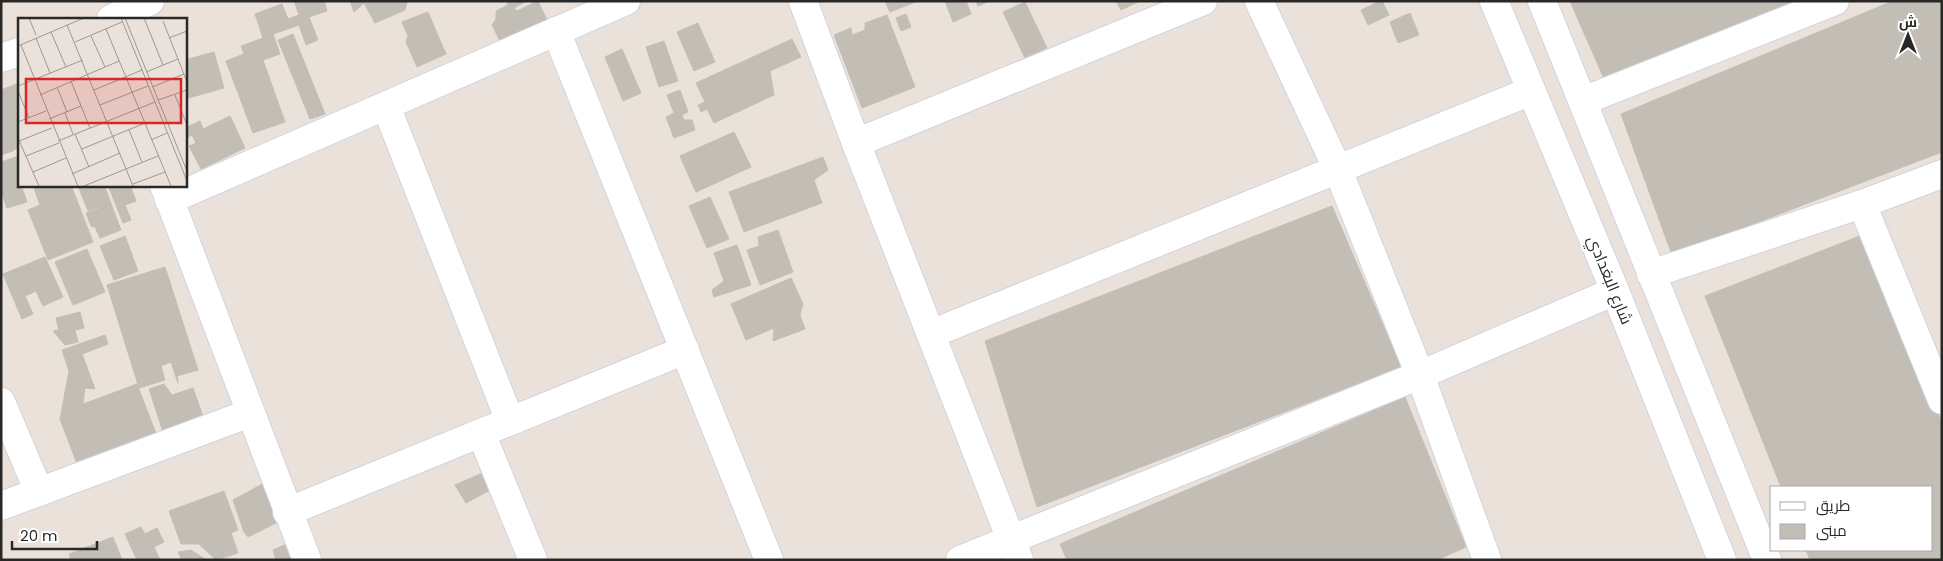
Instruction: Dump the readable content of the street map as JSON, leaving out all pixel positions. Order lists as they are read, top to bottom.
{
  "streets": {
    "street": ["شارع البغدادي"]
  },
  "legend": ["طريق", "مبنى"],
  "scale_bar": "20 m",
  "north": "top"
}
